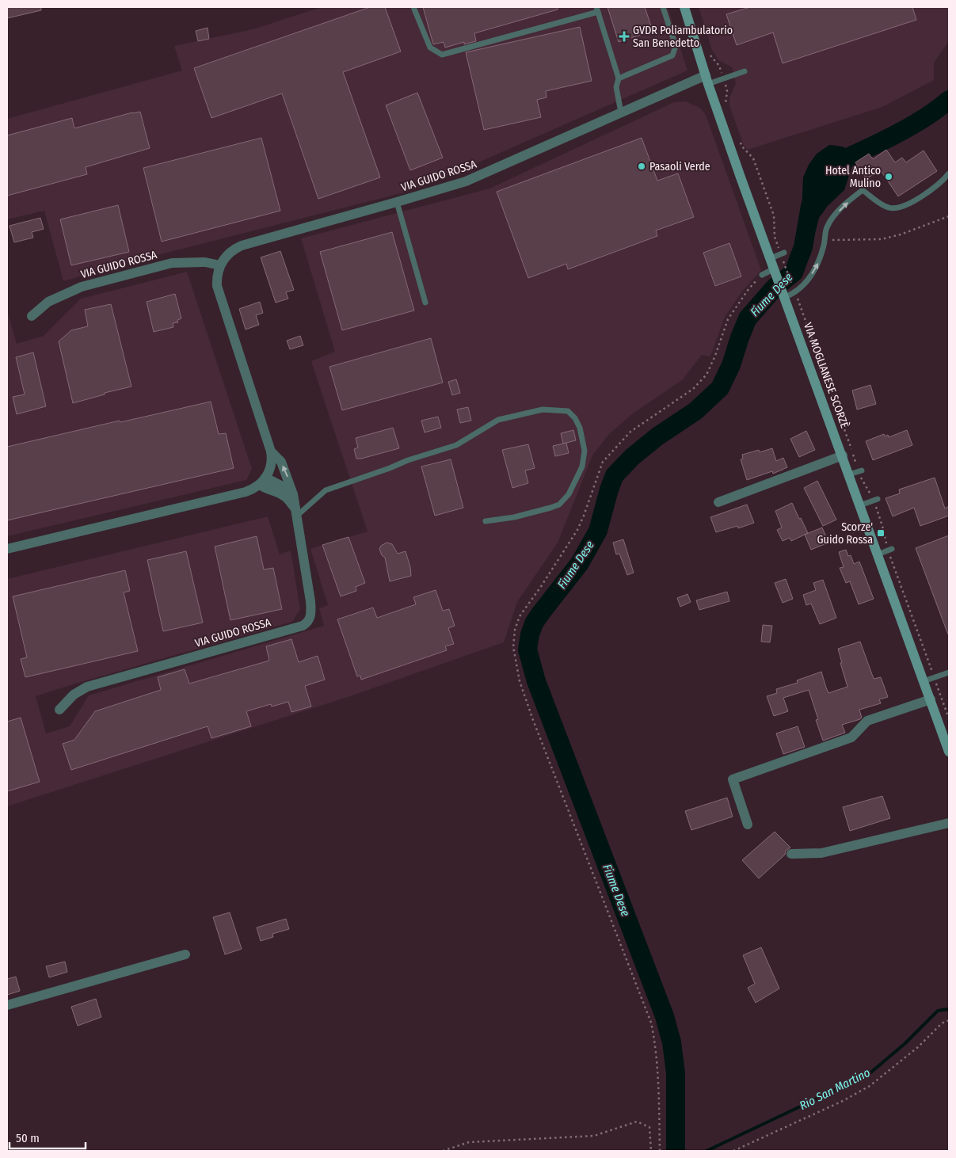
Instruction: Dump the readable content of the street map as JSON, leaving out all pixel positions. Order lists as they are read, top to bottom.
{
  "streets": {
    "main road": ["VIA MOGLIANESE SCORZÈ"],
    "street": ["VIA GUIDO ROSSA"]
  },
  "crossings": [
    ["VIA GUIDO ROSSA", "VIA MOGLIANESE SCORZÈ"]
  ],
  "water": ["Fiume Dese", "Rio San Martino"],
  "places": {
    "health": ["GVDR Poliambulatorio San Benedetto"],
    "other": ["Pasaoli Verde", "Hotel Antico Mulino"],
    "transit": ["Scorze' Guido Rossa"]
  },
  "scale_bar": "50 m"
}
